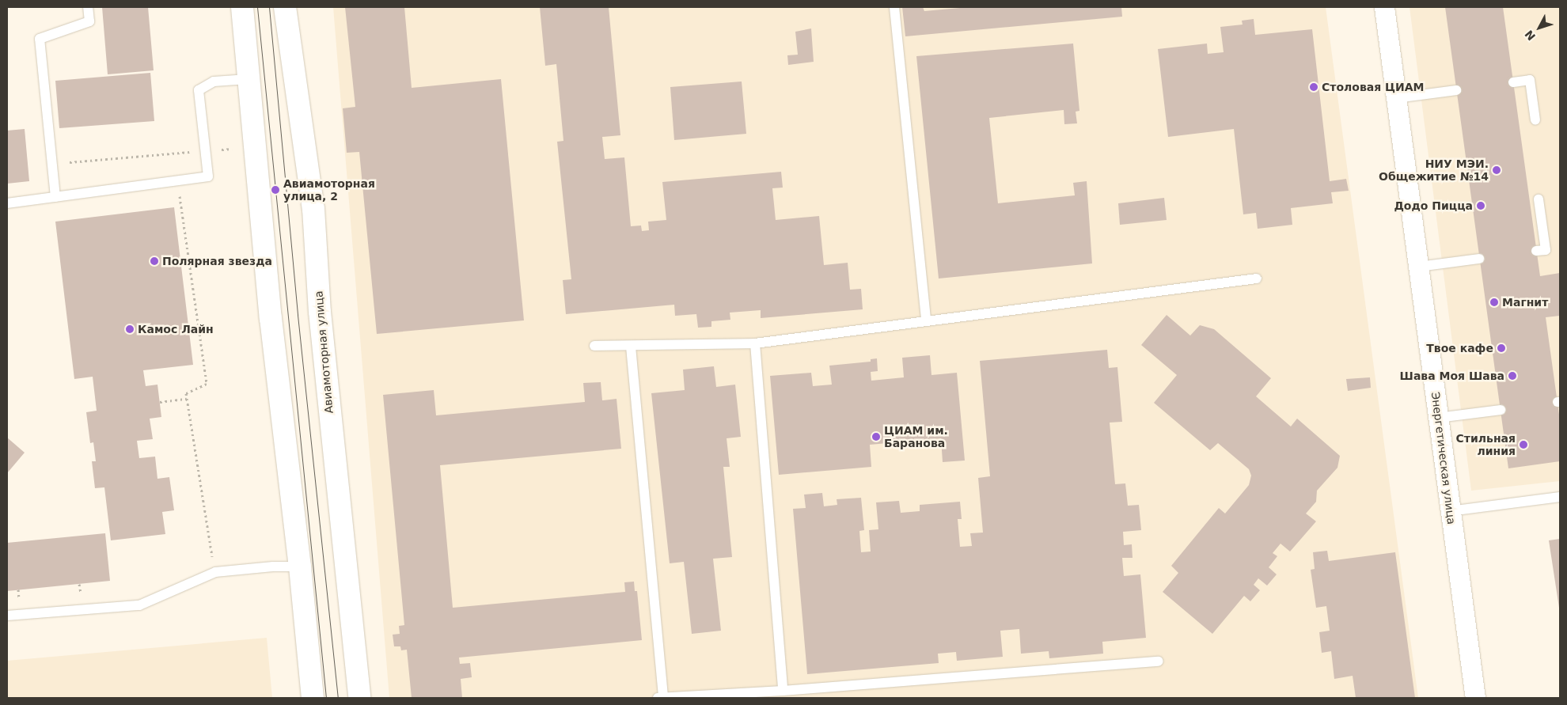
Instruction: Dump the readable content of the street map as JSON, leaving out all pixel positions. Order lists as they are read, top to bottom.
{
  "streets": {
    "main road": ["Авиамоторная улица"],
    "street": ["Энергетическая улица"]
  },
  "places": [
    "Столовая ЦИАМ",
    "НИУ МЭИ. Общежитие №14",
    "Авиамоторная улица, 2",
    "Додо Пицца",
    "Полярная звезда",
    "Магнит",
    "Камос Лайн",
    "Твое кафе",
    "Шава Моя Шава",
    "ЦИАМ им. Баранова",
    "Стильная линия"
  ],
  "north": "bottom left"
}
